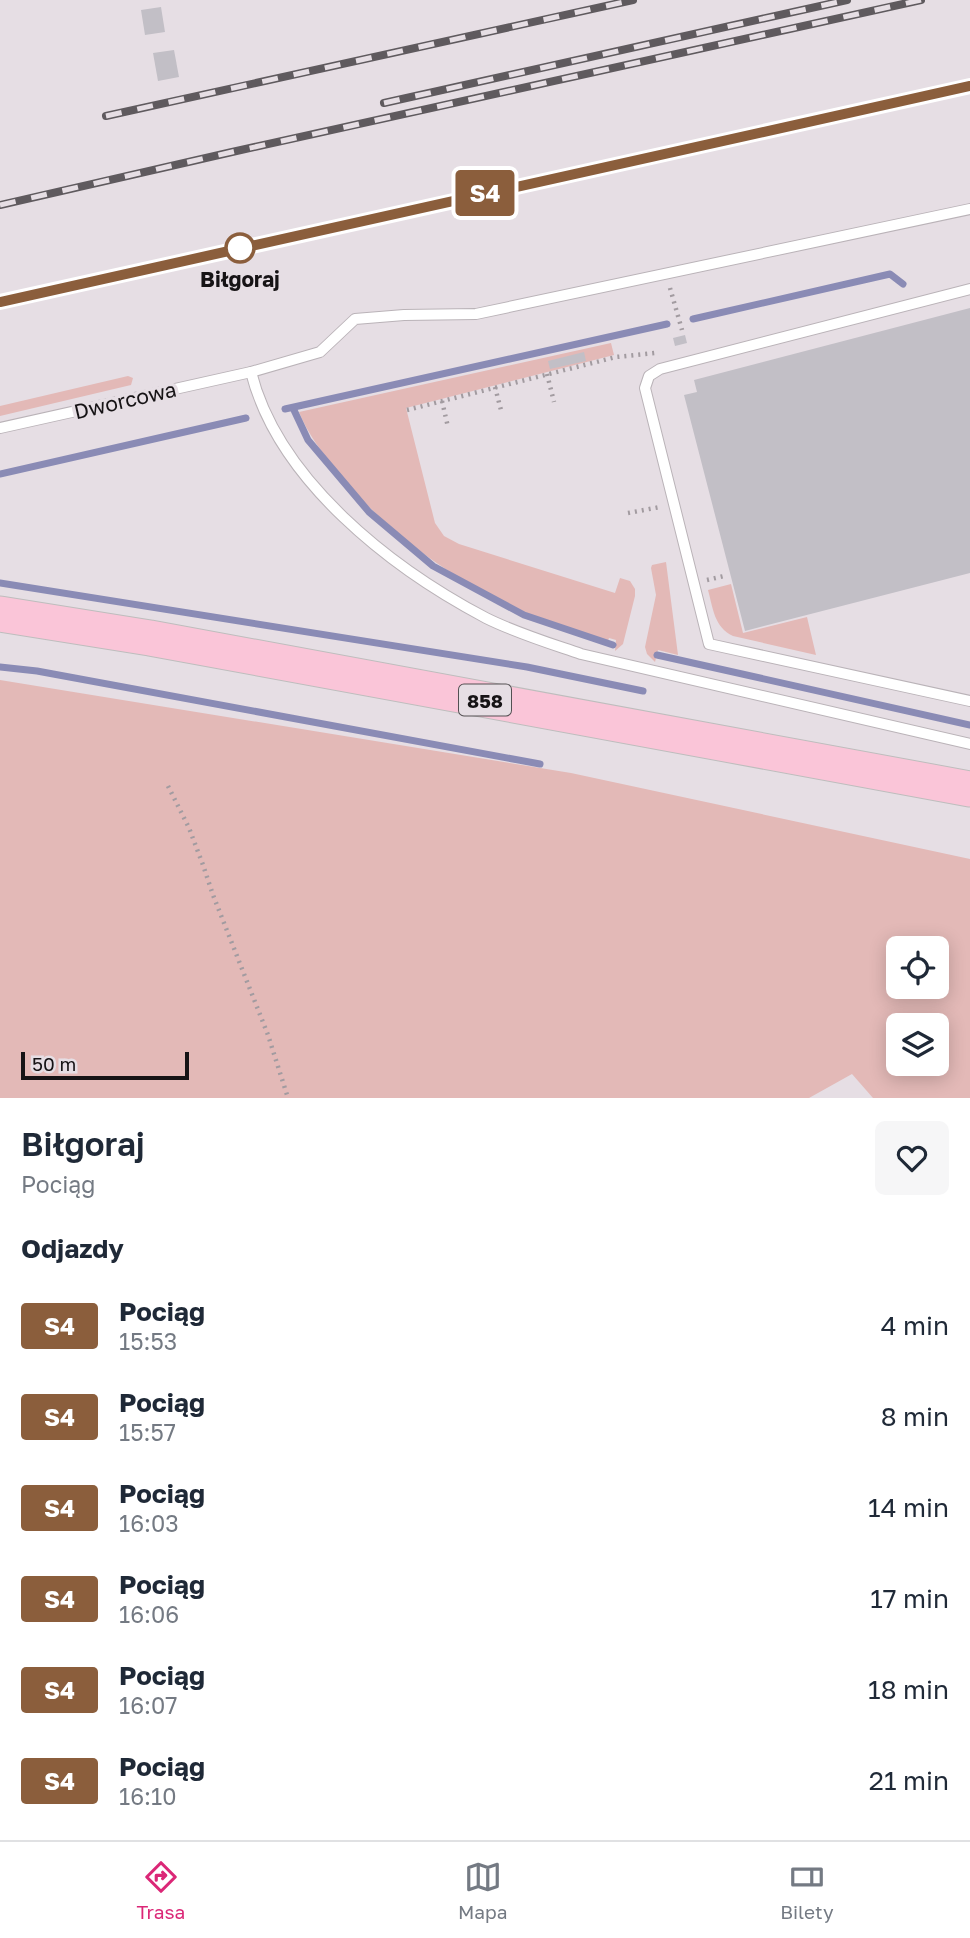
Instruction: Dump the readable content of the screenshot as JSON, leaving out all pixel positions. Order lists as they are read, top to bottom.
{
  "streets": {
    "main road": ["858"],
    "lane": ["Dworcowa"]
  },
  "places": ["Biłgoraj"],
  "scale_bar": "50 m",
  "page": {
    "on_map": "S4",
    "scale": "50 m",
    "heading": [
      ["Biłgoraj", "Pociąg"],
      "Odjazdy"
    ],
    "list": [
      {
        "mark": "S4",
        "name": "Pociąg",
        "note": "15:53",
        "value": "4 min"
      },
      {
        "mark": "S4",
        "name": "Pociąg",
        "note": "15:57",
        "value": "8 min"
      },
      {
        "mark": "S4",
        "name": "Pociąg",
        "note": "16:03",
        "value": "14 min"
      },
      {
        "mark": "S4",
        "name": "Pociąg",
        "note": "16:06",
        "value": "17 min"
      },
      {
        "mark": "S4",
        "name": "Pociąg",
        "note": "16:07",
        "value": "18 min"
      },
      {
        "mark": "S4",
        "name": "Pociąg",
        "note": "16:10",
        "value": "21 min"
      }
    ],
    "tabs": ["Trasa", "Mapa", "Bilety"]
  }
}
